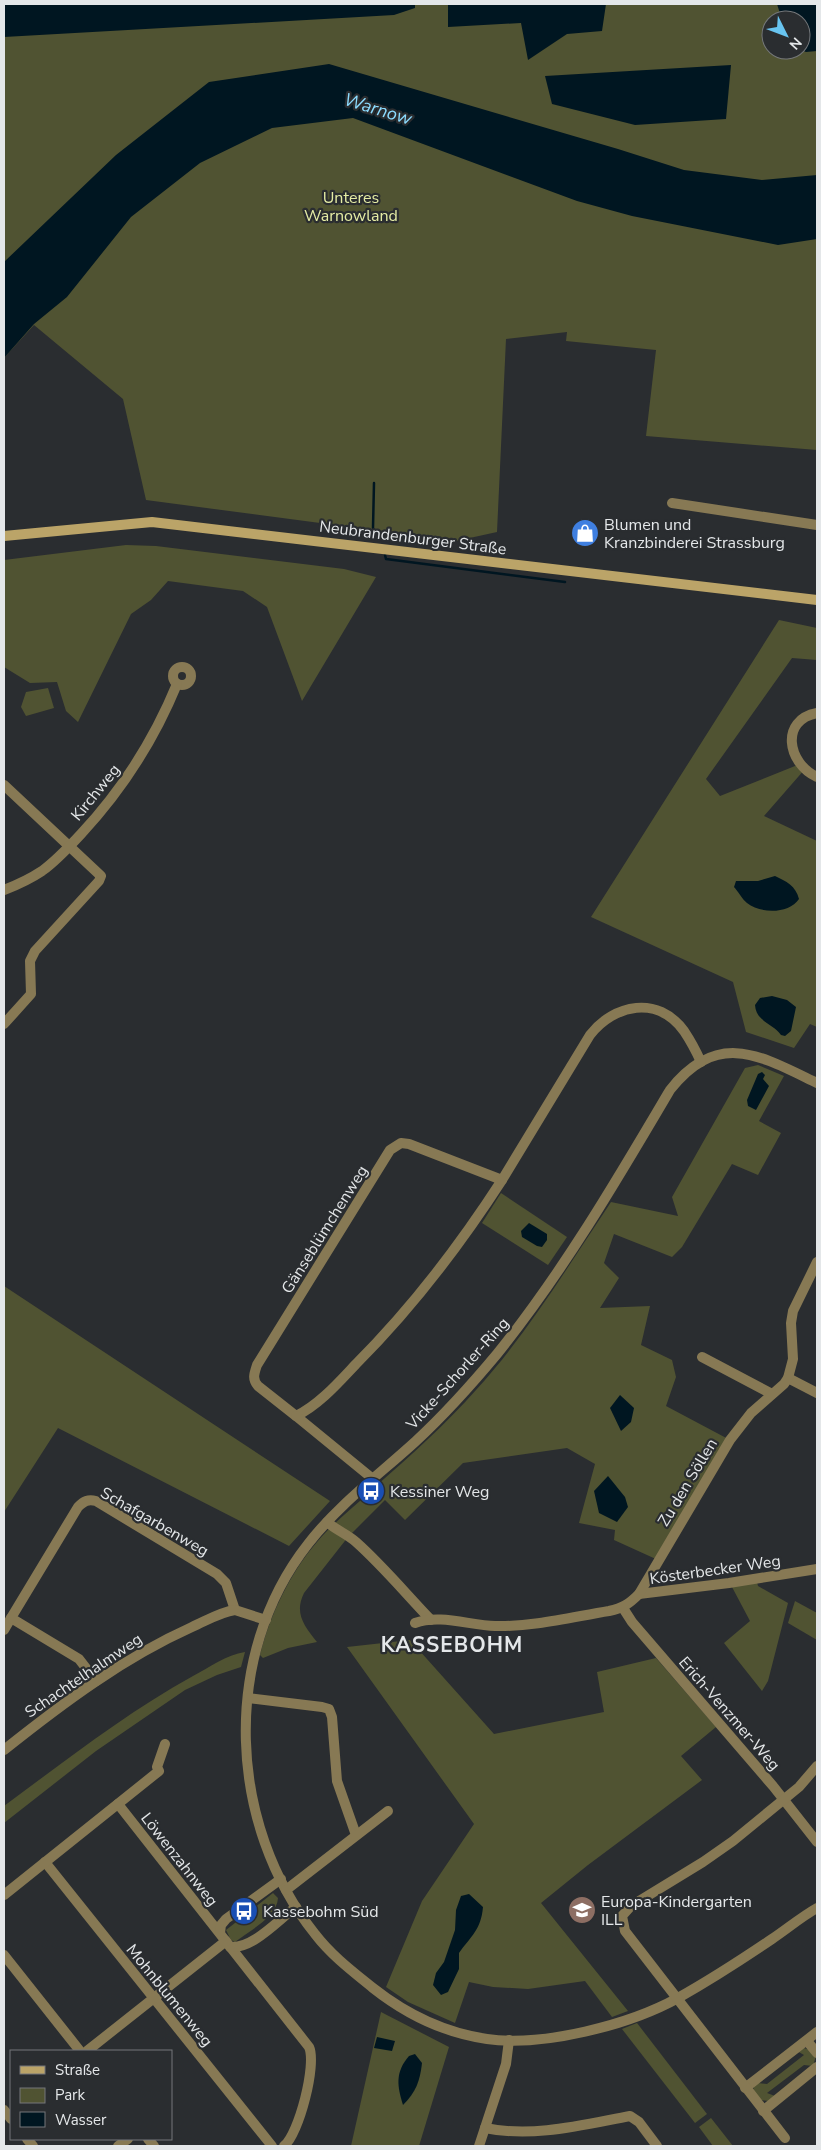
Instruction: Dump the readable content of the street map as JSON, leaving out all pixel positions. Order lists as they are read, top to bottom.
{
  "streets": {
    "main road": ["Neubrandenburger Straße"],
    "street": [
      "Kirchweg",
      "Gänseblümchenweg",
      "Vicke-Schorler-Ring",
      "Zu den Söllen",
      "Schafgarbenweg",
      "Kösterbecker Weg",
      "Schachtelhalmweg",
      "Erich-Venzmer-Weg",
      "Löwenzahnweg",
      "Mohnblumenweg"
    ]
  },
  "crossings": [
    ["Gänseblümchenweg", "Vicke-Schorler-Ring"],
    ["Zu den Söllen", "Kösterbecker Weg"],
    ["Schafgarbenweg", "Schachtelhalmweg"],
    ["Kösterbecker Weg", "Erich-Venzmer-Weg"]
  ],
  "districts": ["KASSEBOHM"],
  "water": ["Warnow"],
  "parks": ["Unteres Warnowland"],
  "places": {
    "shop": ["Blumen und Kranzbinderei Strassburg"],
    "bus stop": ["Kessiner Weg", "Kassebohm Süd"],
    "school or university": ["Europa-Kindergarten ILL"]
  },
  "legend": ["Straße", "Park", "Wasser"],
  "north": "bottom right"
}
